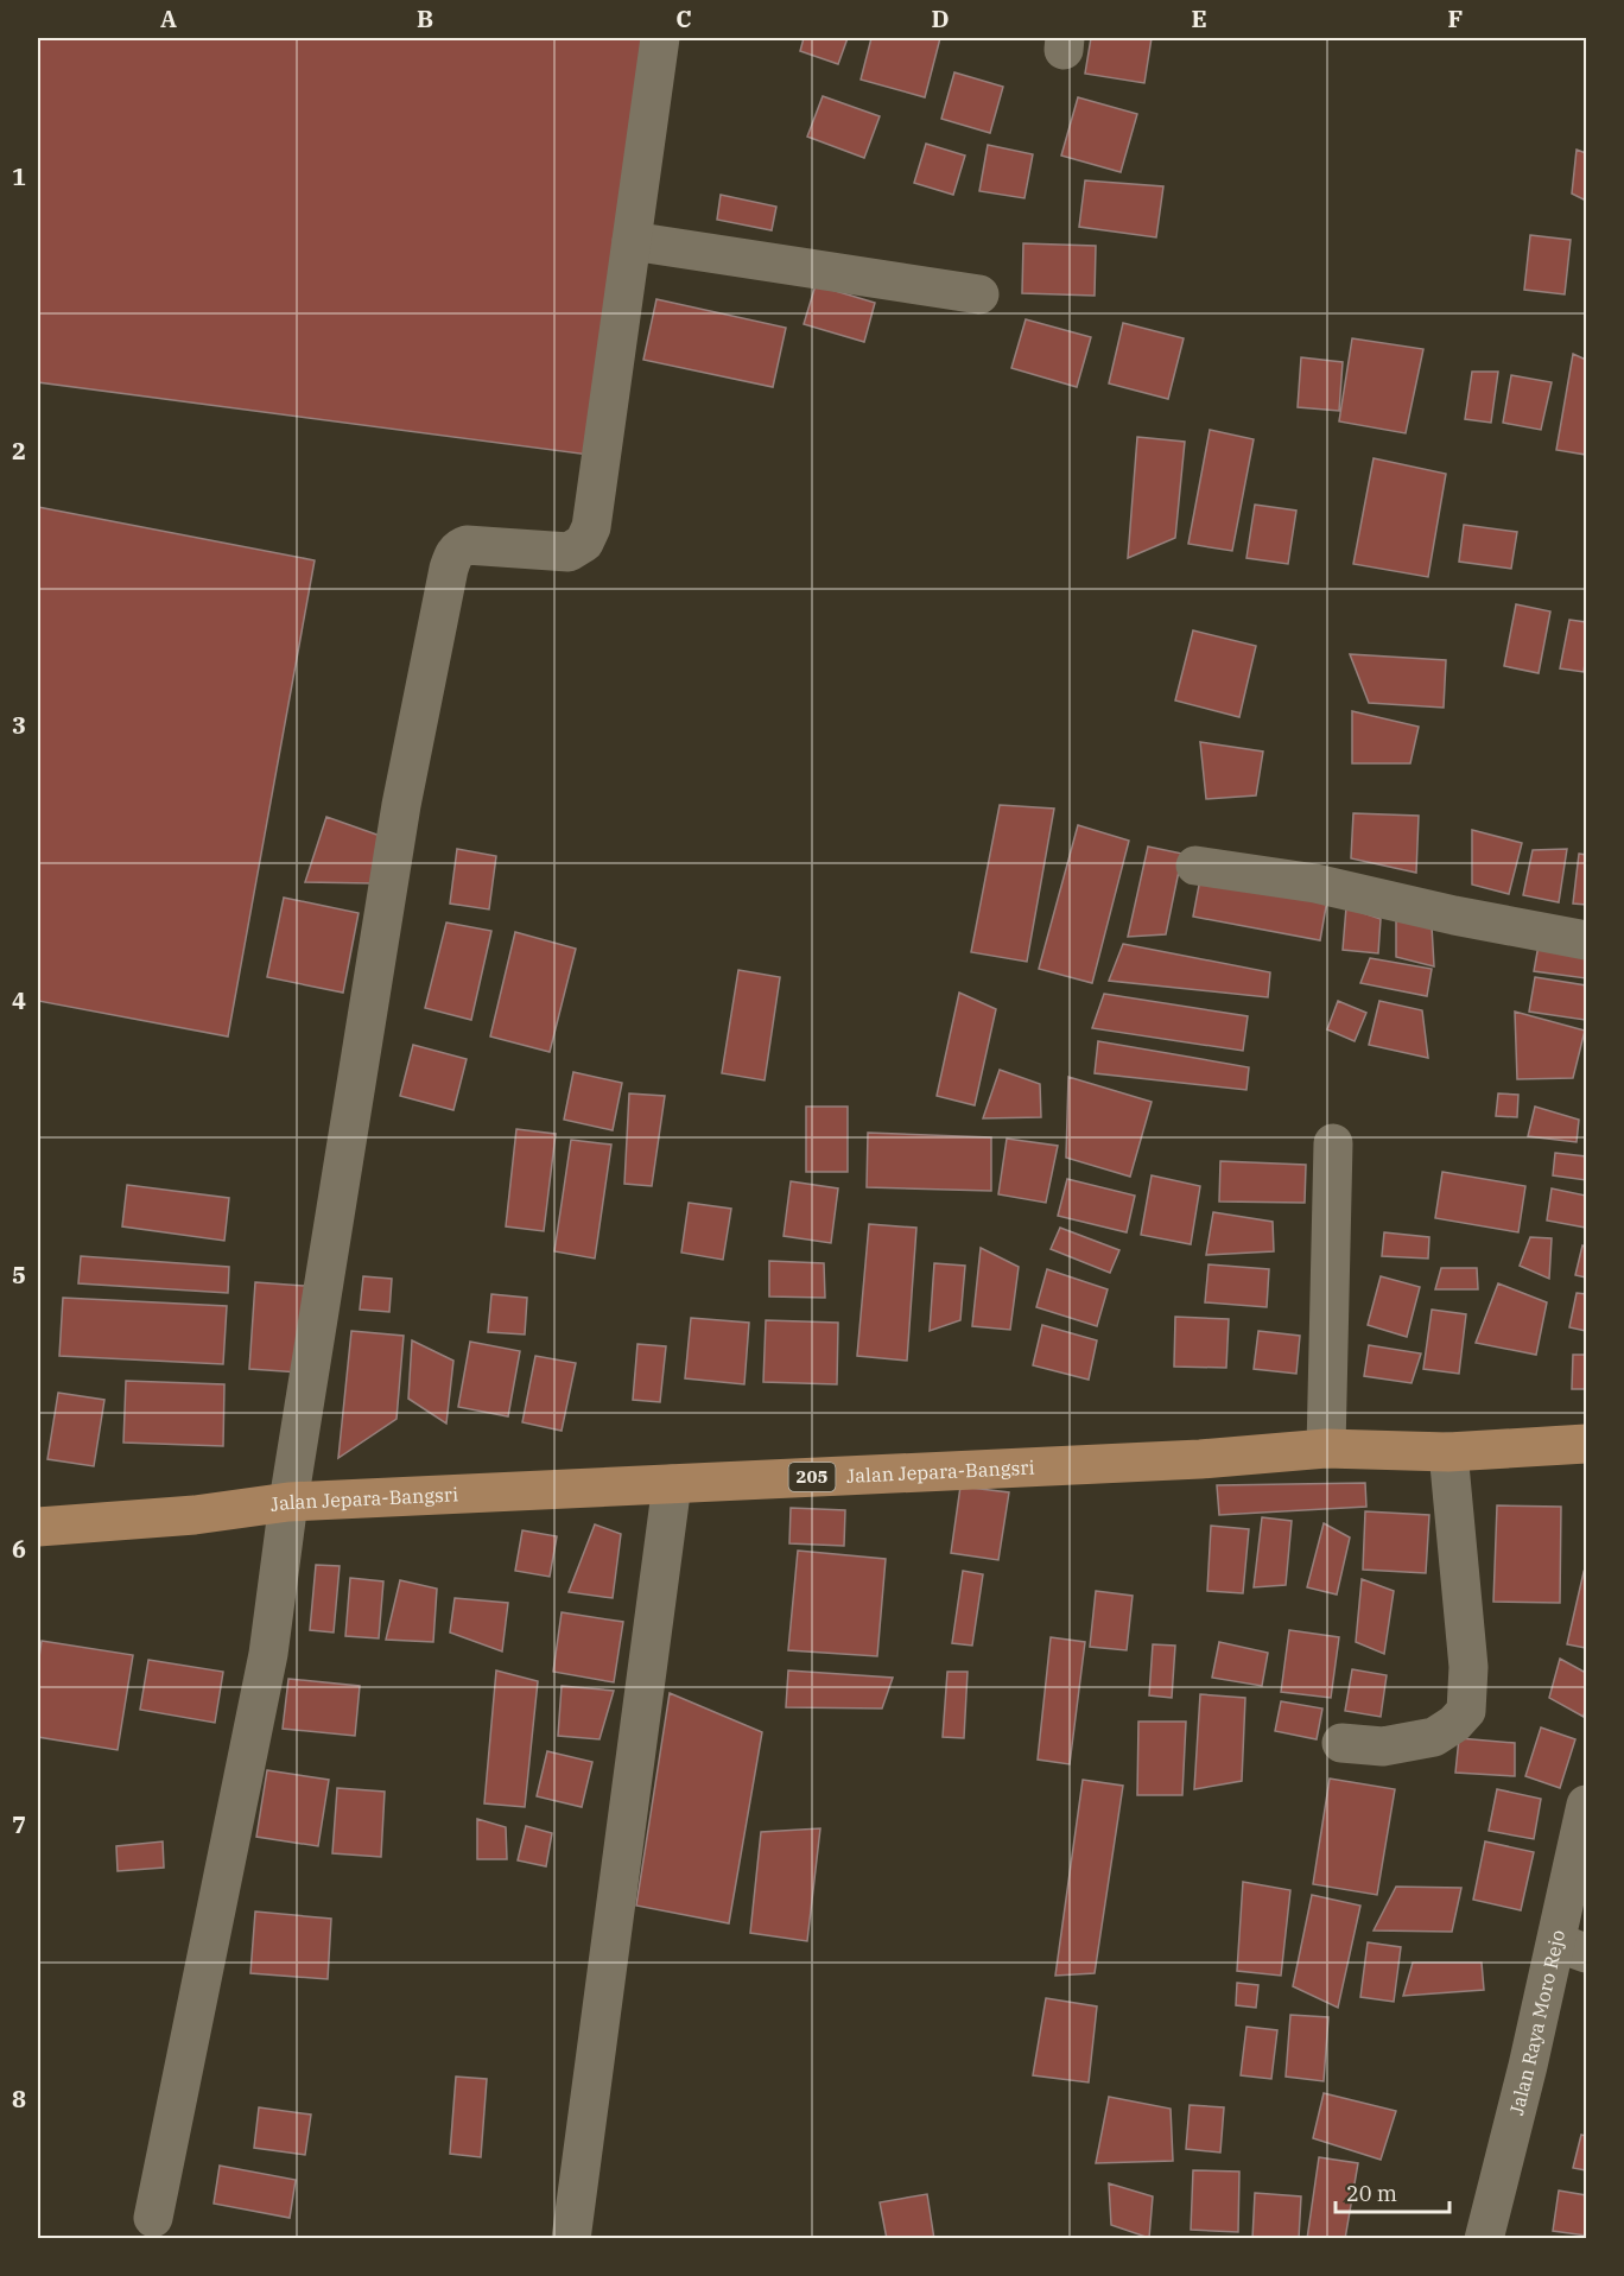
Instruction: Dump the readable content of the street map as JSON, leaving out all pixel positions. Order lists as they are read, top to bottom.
{
  "streets": {
    "main road": ["Jalan Jepara-Bangsri", "205"],
    "street": ["Jalan Raya Moro Rejo"]
  },
  "scale_bar": "20 m",
  "grid": {
    "columns": [
      "A",
      "B",
      "C",
      "D",
      "E",
      "F"
    ],
    "rows": [
      "1",
      "2",
      "3",
      "4",
      "5",
      "6",
      "7",
      "8"
    ]
  }
}
